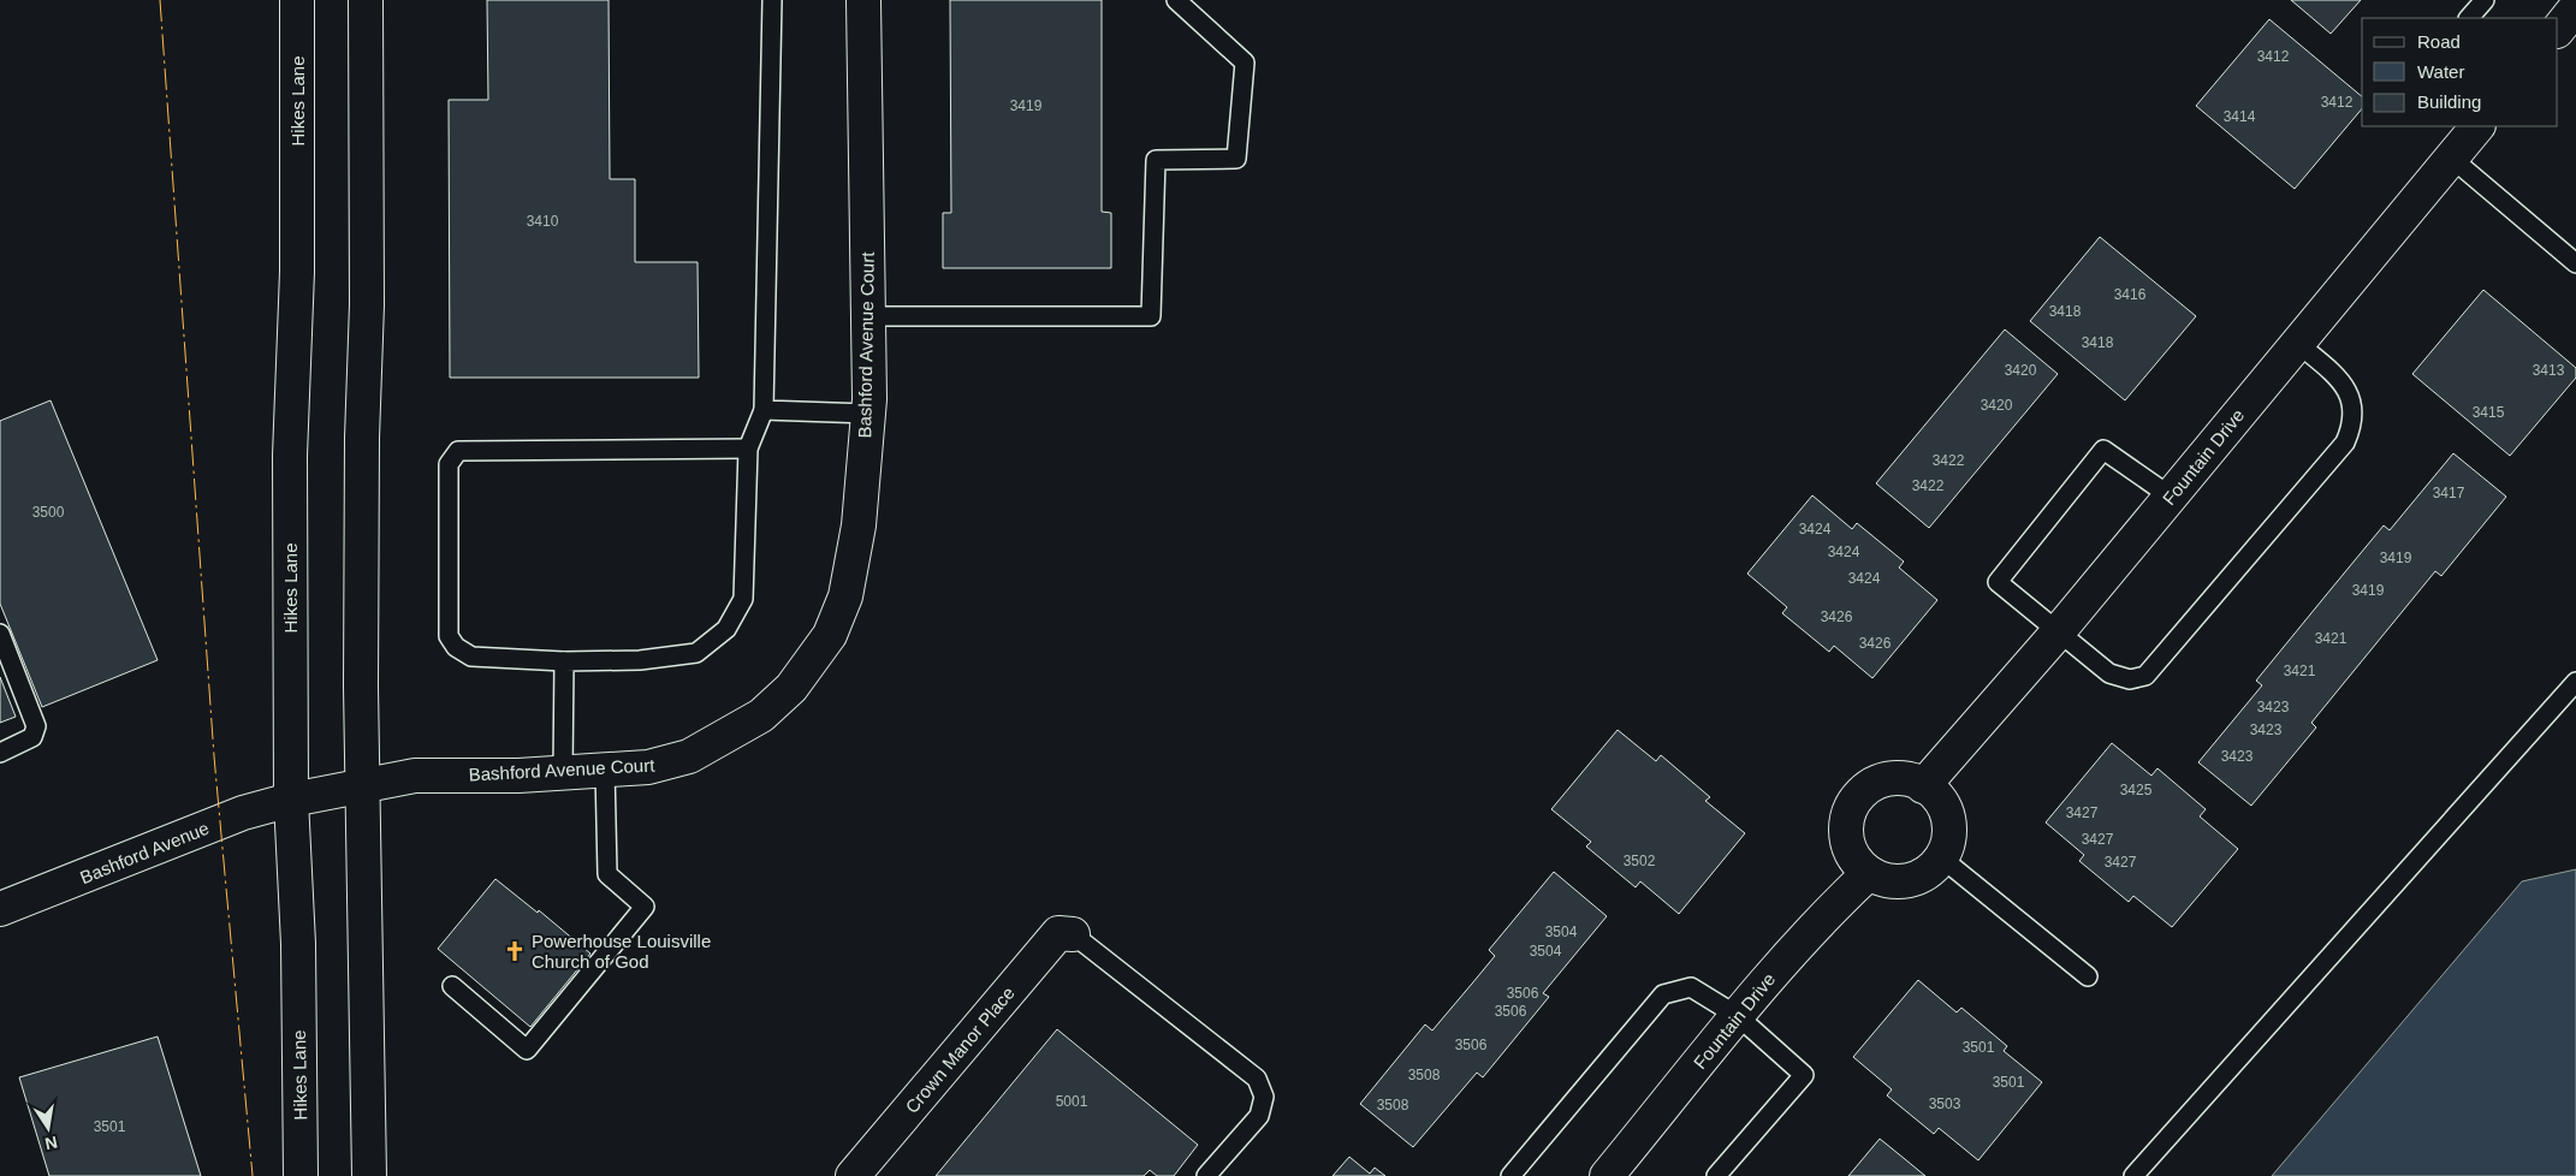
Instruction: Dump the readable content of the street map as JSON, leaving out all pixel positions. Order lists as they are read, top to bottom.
{
  "streets": {
    "street": [
      "Hikes Lane",
      "Bashford Avenue Court",
      "Fountain Drive",
      "Bashford Avenue",
      "Crown Manor Place"
    ]
  },
  "crossings": [
    ["Hikes Lane", "Bashford Avenue Court"],
    ["Hikes Lane", "Bashford Avenue"],
    ["Bashford Avenue Court", "Bashford Avenue"]
  ],
  "places": {
    "church": ["Powerhouse Louisville Church of God"]
  },
  "house_numbers": [
    "3412",
    "3412",
    "3419",
    "3414",
    "3410",
    "3416",
    "3418",
    "3418",
    "3420",
    "3413",
    "3420",
    "3415",
    "3422",
    "3422",
    "3417",
    "3500",
    "3424",
    "3424",
    "3419",
    "3424",
    "3419",
    "3426",
    "3421",
    "3426",
    "3421",
    "3423",
    "3423",
    "3423",
    "3425",
    "3427",
    "3427",
    "3502",
    "3427",
    "3504",
    "3504",
    "3506",
    "3506",
    "3506",
    "3501",
    "3508",
    "3501",
    "5001",
    "3503",
    "3508",
    "3501"
  ],
  "legend": ["Road", "Water", "Building"],
  "north": "bottom"
}
